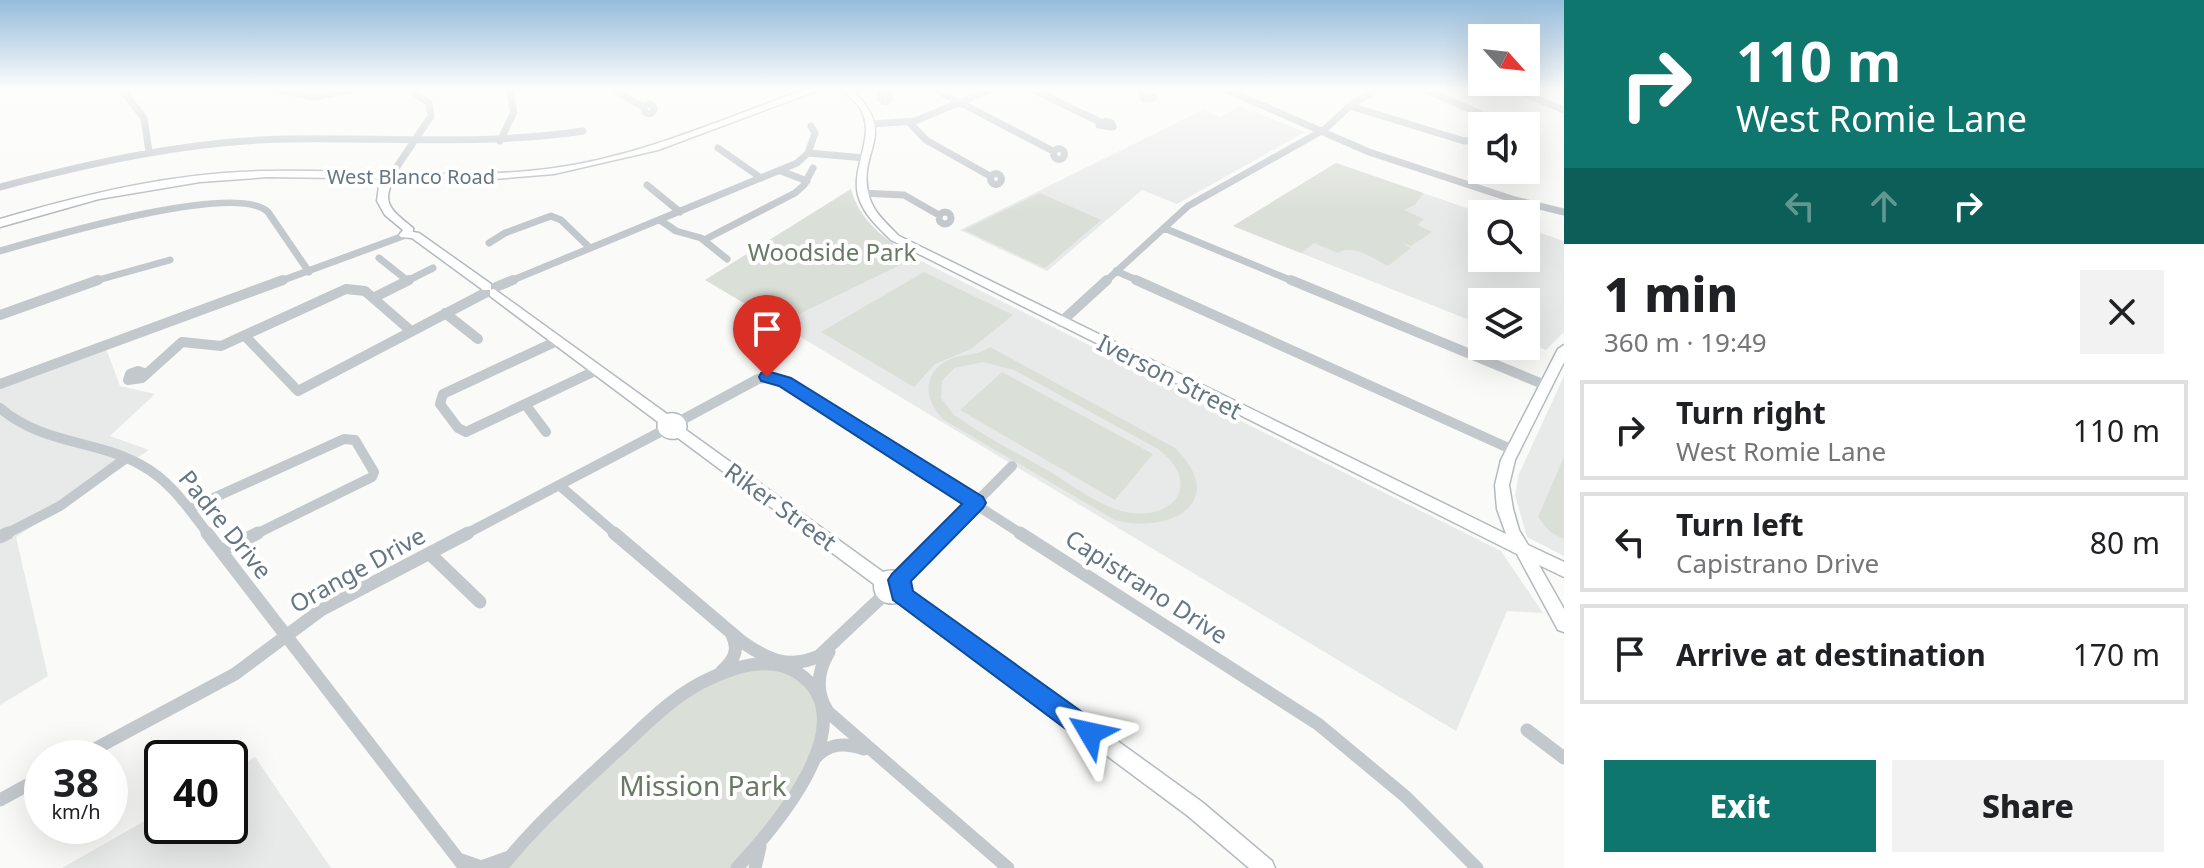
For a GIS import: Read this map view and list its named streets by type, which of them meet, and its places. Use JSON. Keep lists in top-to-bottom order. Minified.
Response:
{"streets":{"main road":["West Blanco Road"],"street":["Iverson Street","Riker Street","Padre Drive","Orange Drive","Capistrano Drive"]},"crossings":[["West Blanco Road","Riker Street"],["Riker Street","Orange Drive"],["Padre Drive","Orange Drive"],["Orange Drive","Capistrano Drive"]],"parks":["Woodside Park","Mission Park"],"north":"bottom right","page":{"turn":["110 m","West Romie Lane"],"heading":["1 min","360 m · 19:49"],"list":[{"name":"Turn right","note":"West Romie Lane","value":"110 m"},{"name":"Turn left","note":"Capistrano Drive","value":"80 m"},{"name":"Arrive at destination","value":"170 m"}],"speed":"38 km/h","limit":"40","buttons":["Exit","Share"]}}
